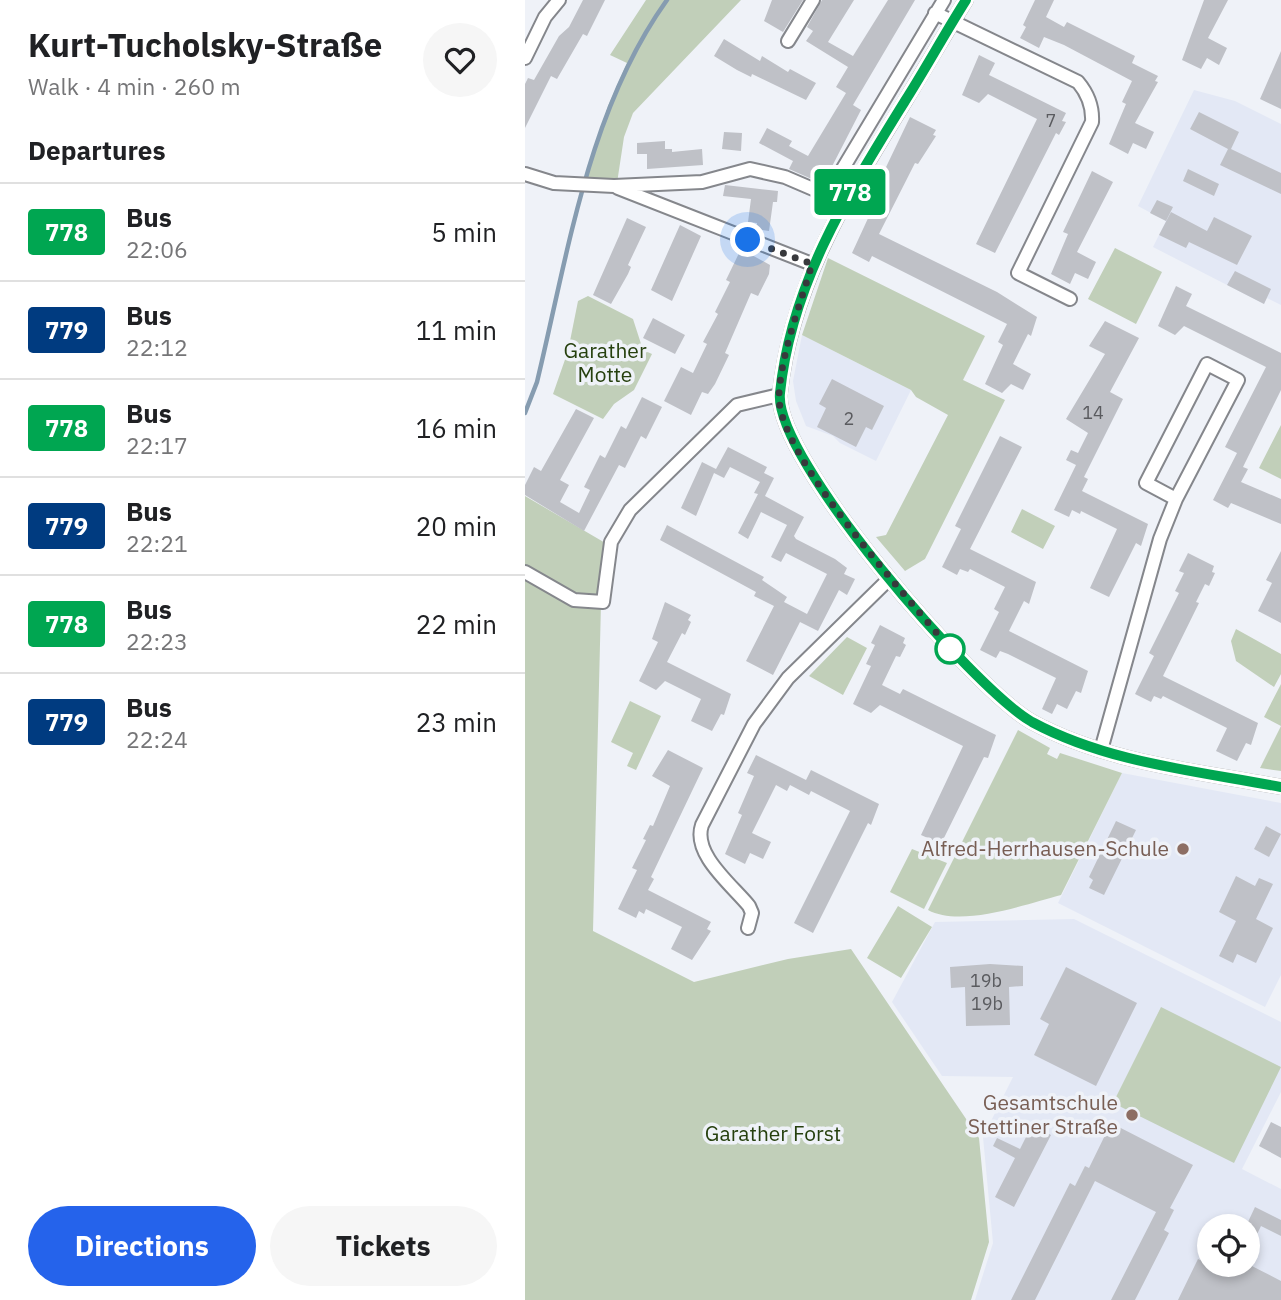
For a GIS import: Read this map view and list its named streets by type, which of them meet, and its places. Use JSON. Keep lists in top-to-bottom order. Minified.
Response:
{"parks":["Garather Motte","Garather Forst"],"places":["Alfred-Herrhausen-Schule","Gesamtschule Stettiner Straße"],"lines":["bus line 778"],"house_numbers":["7","14","2","19b","19b"],"page":{"heading":[["Kurt-Tucholsky-Straße","Walk · 4 min · 260 m"],"Departures"],"on_map":"778","list":[{"mark":"778","name":"Bus","note":"22:06","value":"5 min"},{"mark":"779","name":"Bus","note":"22:12","value":"11 min"},{"mark":"778","name":"Bus","note":"22:17","value":"16 min"},{"mark":"779","name":"Bus","note":"22:21","value":"20 min"},{"mark":"778","name":"Bus","note":"22:23","value":"22 min"},{"mark":"779","name":"Bus","note":"22:24","value":"23 min"}],"buttons":["Directions","Tickets"]}}
